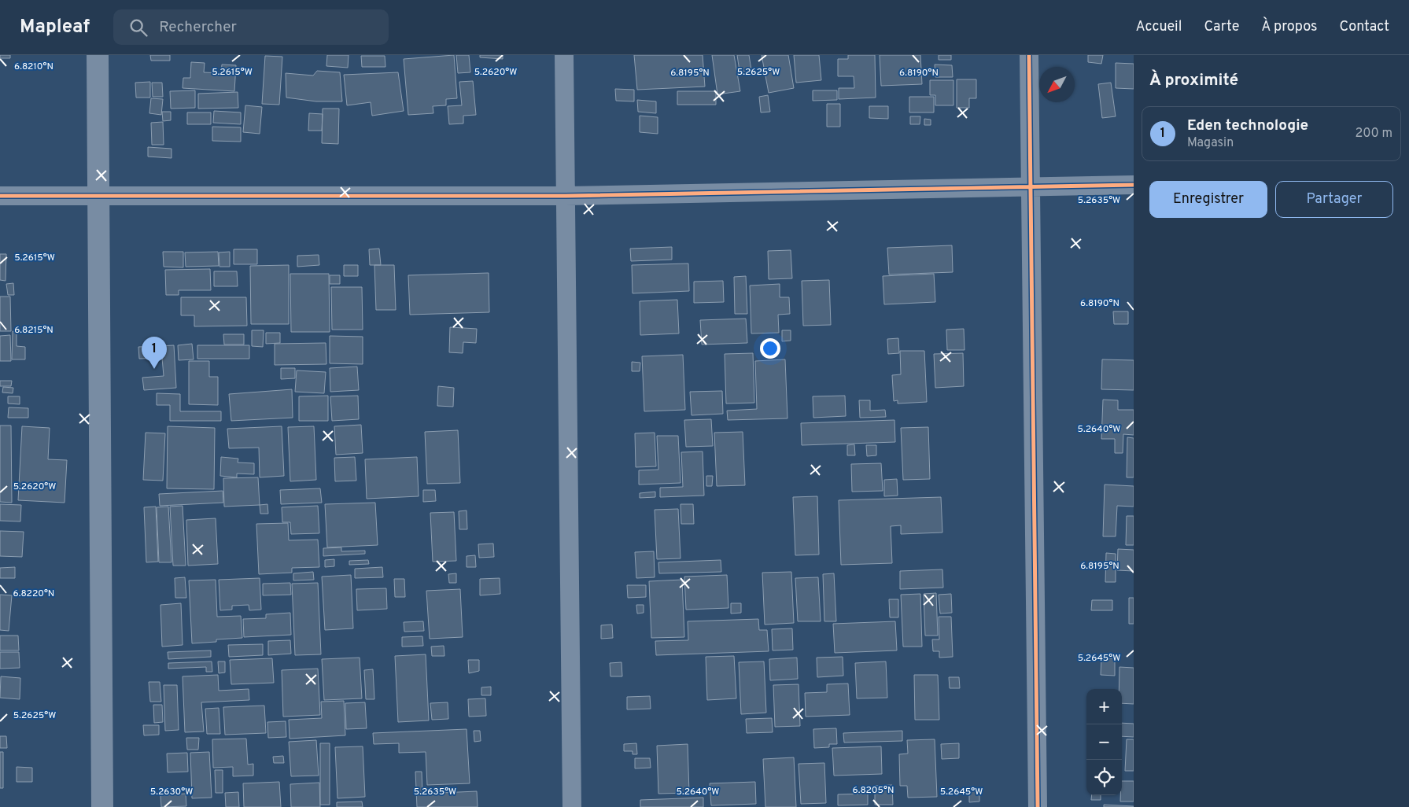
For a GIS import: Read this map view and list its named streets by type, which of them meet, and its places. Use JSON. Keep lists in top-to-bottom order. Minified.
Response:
{"north":"bottom left","page":{"header":"Mapleaf","search":"Rechercher","nav":["Accueil","Carte","À propos","Contact"],"heading":"À proximité","list":[{"mark":"1","name":"Eden technologie","note":"Magasin","value":"200 m"}],"buttons":["Enregistrer","Partager"],"pins":"1","map_buttons":["+","−"]},"coordinates":["6.8210°N","5.2615°W","5.2620°W","5.2625°W","6.8190°N","6.8195°N","5.2635°W","6.8215°N","5.2640°W","6.8220°N","5.2645°W","6.8205°N","5.2630°W"]}
